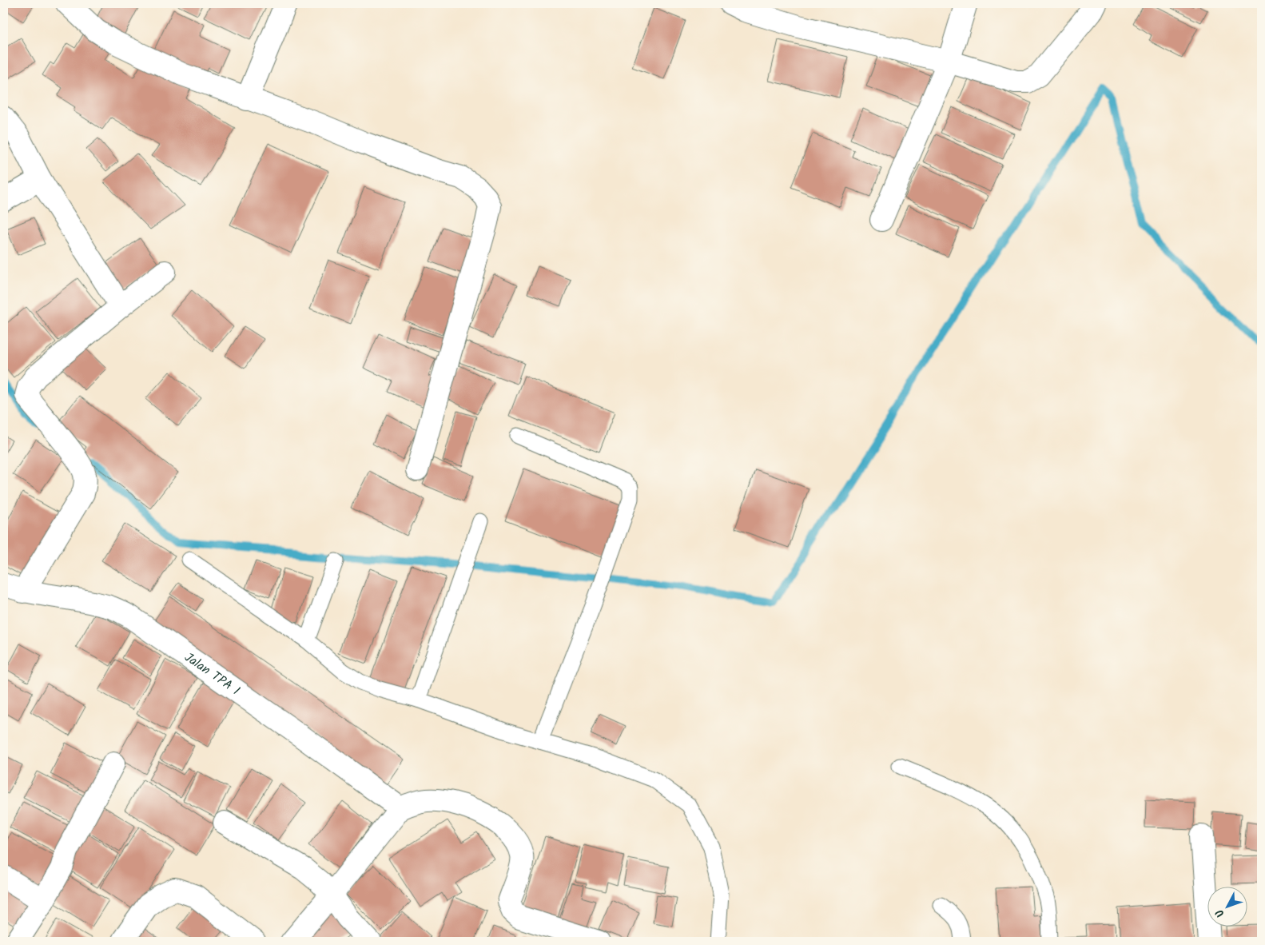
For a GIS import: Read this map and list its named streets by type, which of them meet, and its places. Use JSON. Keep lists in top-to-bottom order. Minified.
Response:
{"streets":{"street":["Jalan TPA 1"]},"north":"bottom left"}
